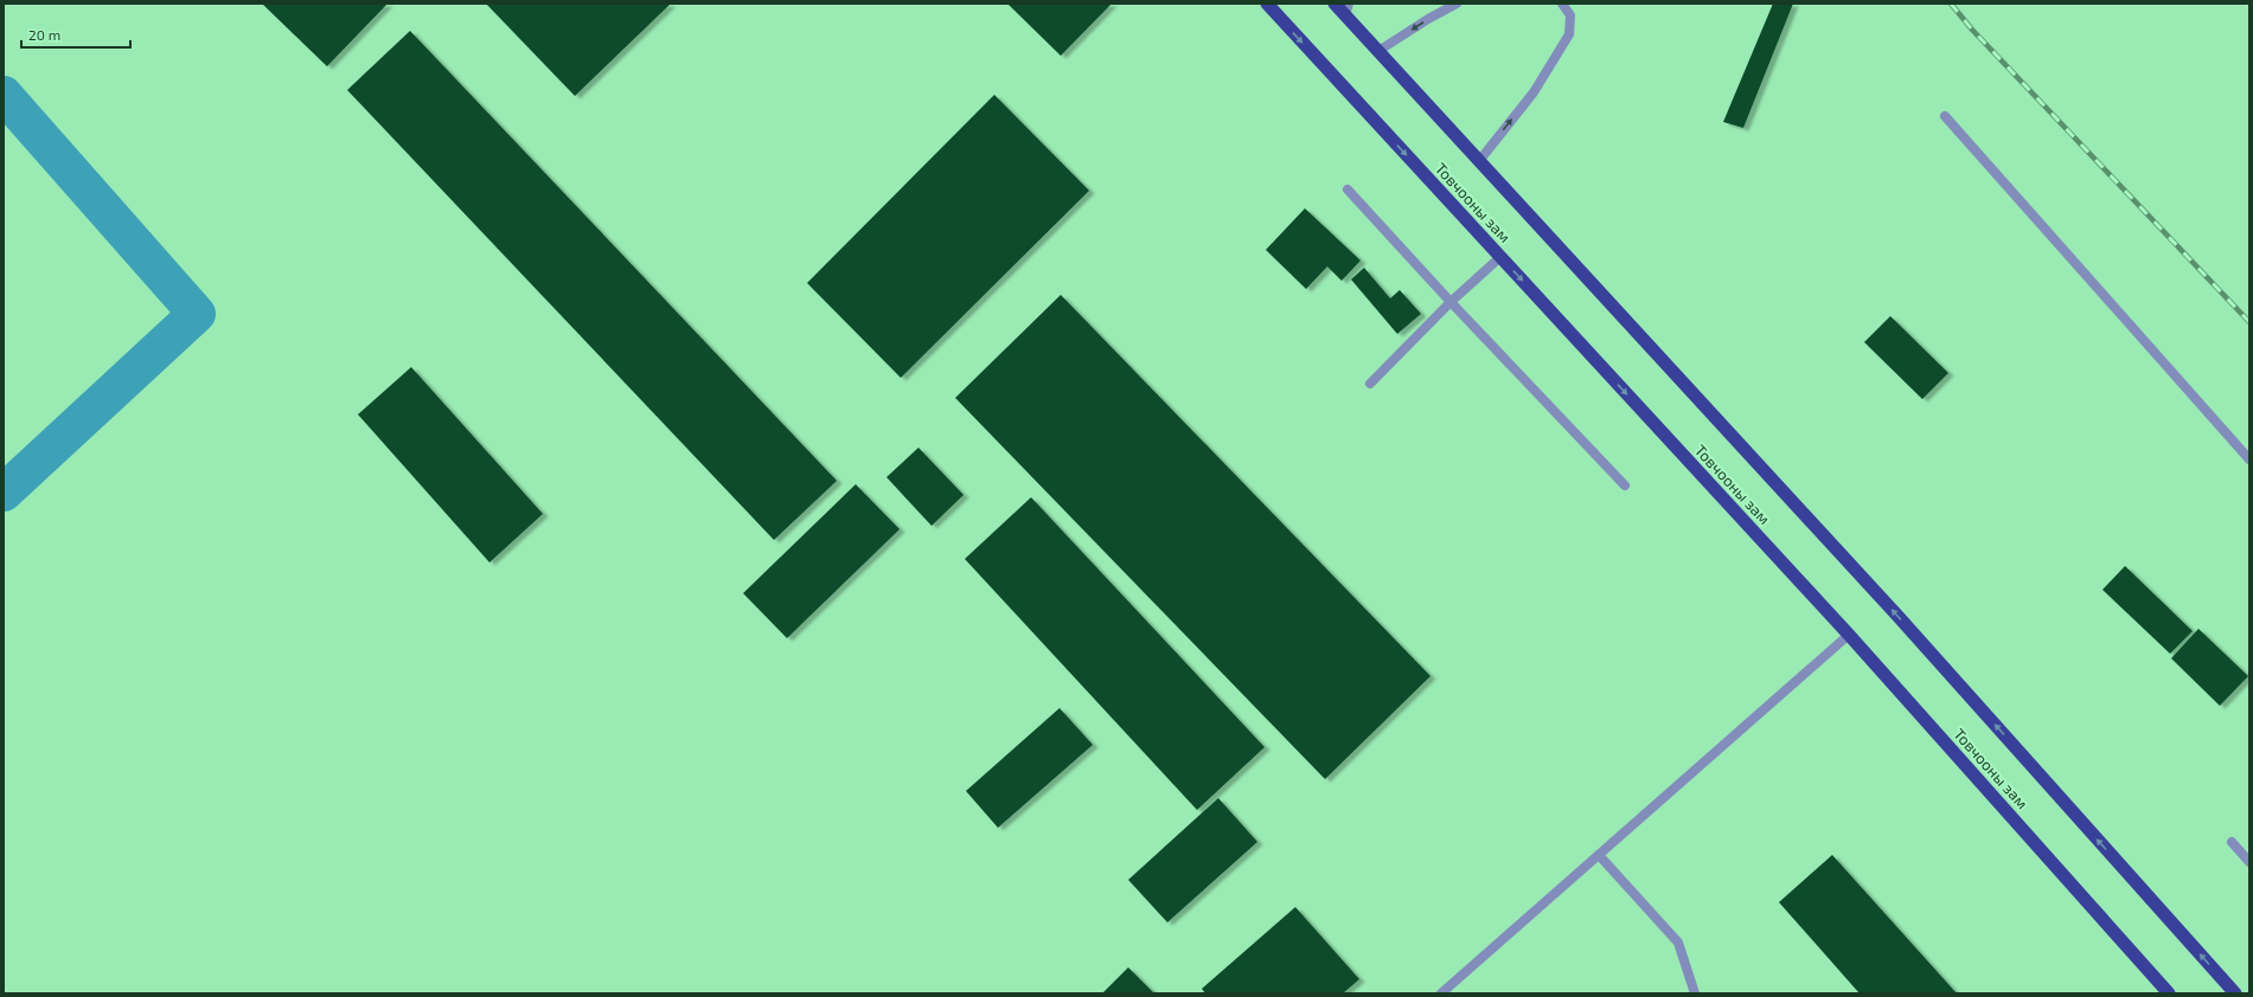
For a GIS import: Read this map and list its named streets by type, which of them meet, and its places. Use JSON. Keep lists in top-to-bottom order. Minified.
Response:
{"streets":{"highway":["Товчооны зам"]},"scale_bar":"20 m"}
